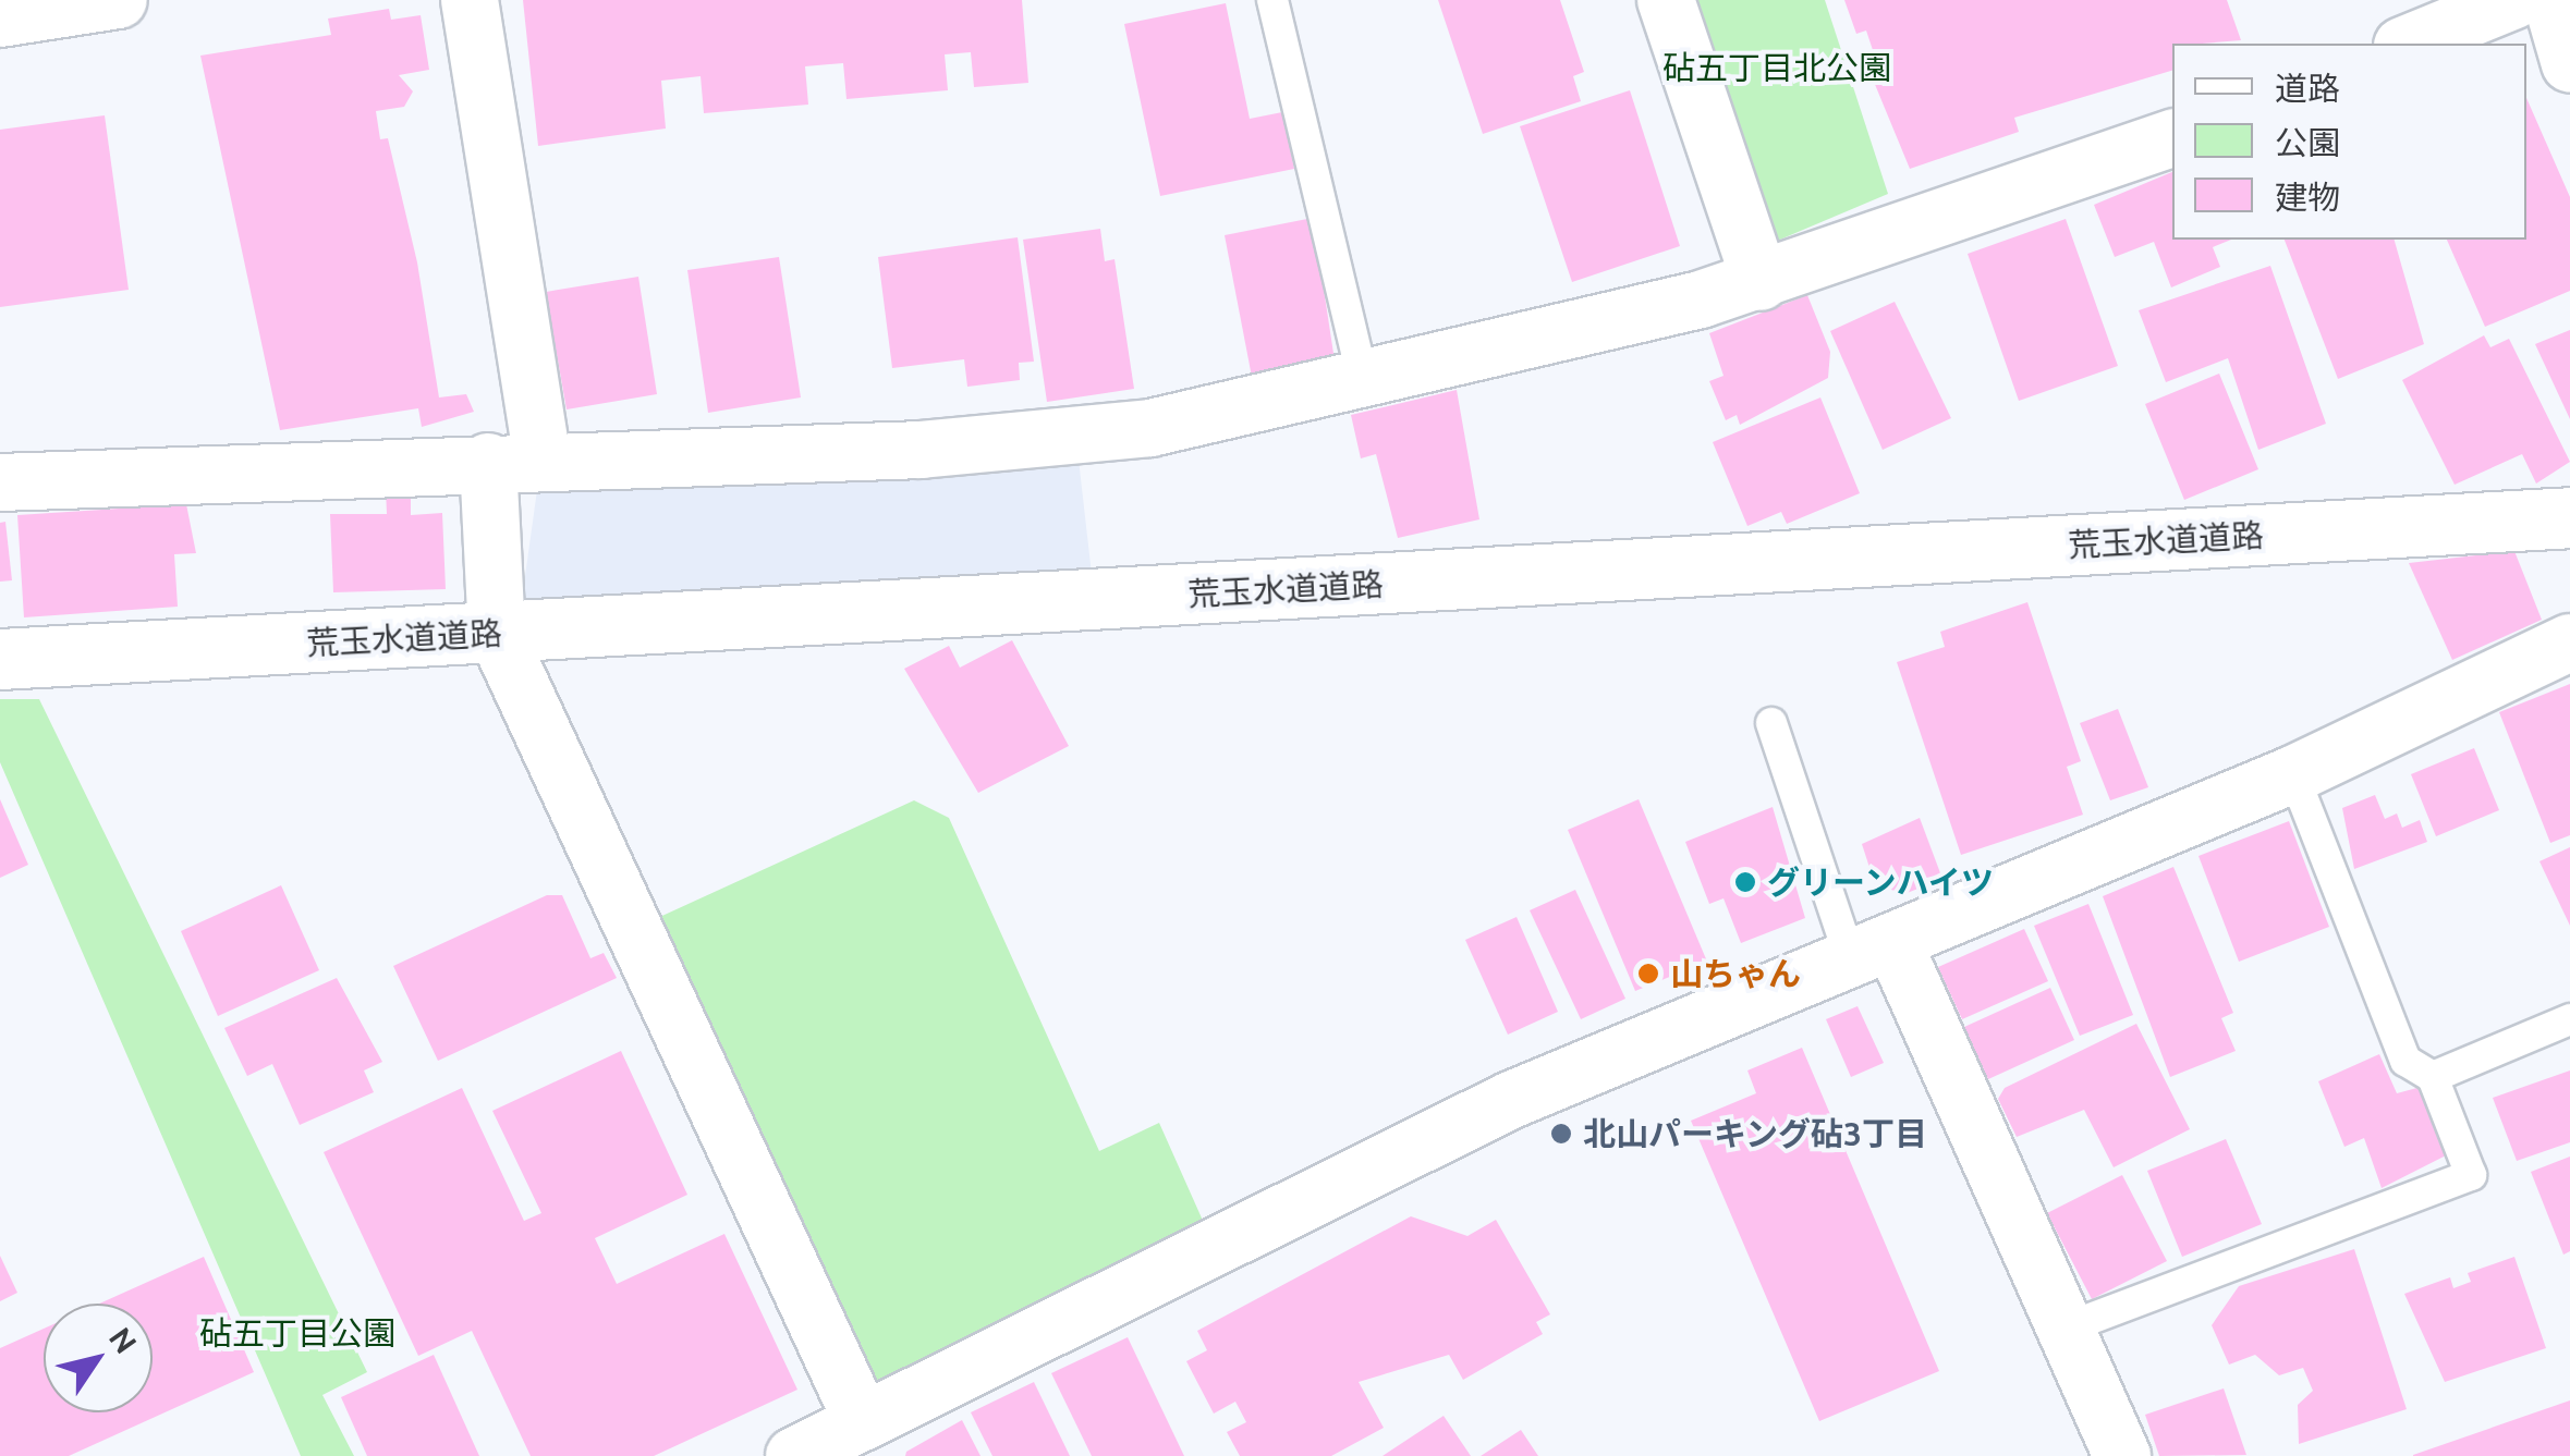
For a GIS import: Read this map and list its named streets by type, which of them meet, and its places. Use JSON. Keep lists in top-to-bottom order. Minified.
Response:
{"streets":{"main road":["荒玉水道道路"]},"parks":["砧五丁目北公園","砧五丁目公園"],"places":["グリーンハイツ","山ちゃん","北山パーキング砧3丁目"],"legend":["道路","公園","建物"],"north":"top right"}
